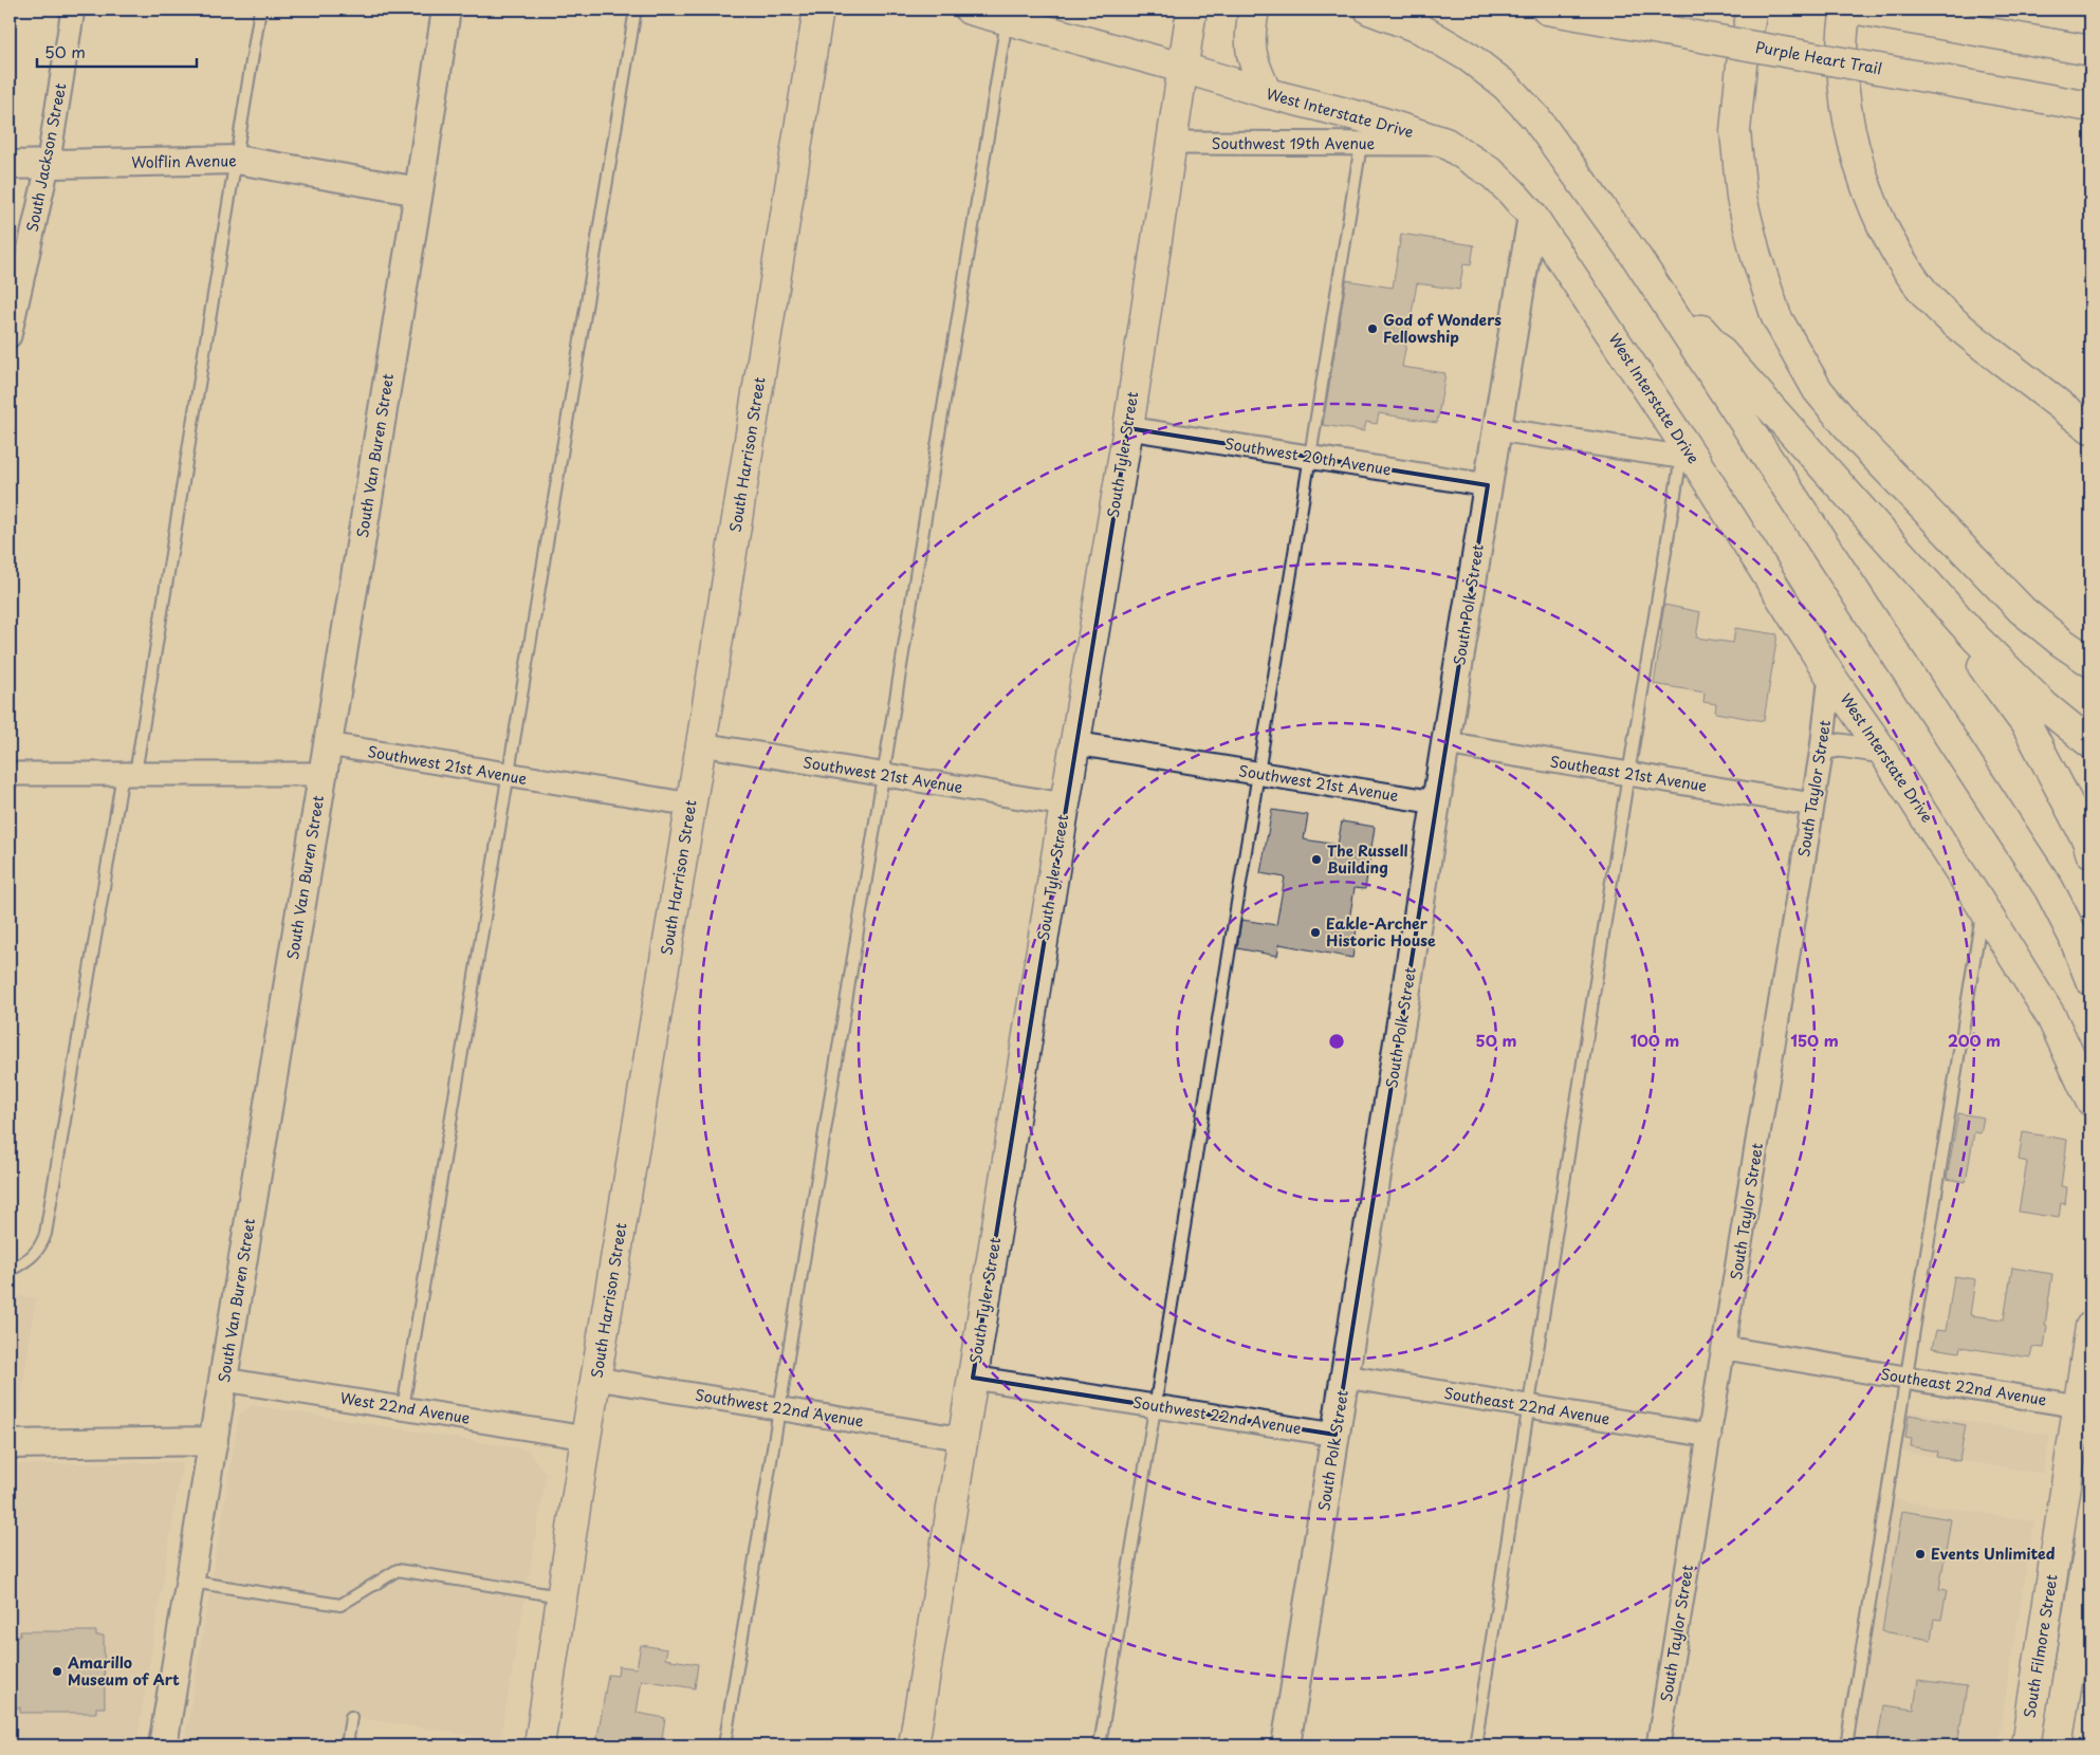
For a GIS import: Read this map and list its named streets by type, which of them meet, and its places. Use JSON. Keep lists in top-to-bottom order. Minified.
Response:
{"streets":{"main road":["Purple Heart Trail","West Interstate Drive","South Harrison Street","South Tyler Street","South Filmore Street"],"street":["Southwest 19th Avenue","South Jackson Street","Wolflin Avenue","South Van Buren Street","Southwest 20th Avenue","South Polk Street","Southwest 21st Avenue","Southeast 21st Avenue","South Taylor Street","Southeast 22nd Avenue","West 22nd Avenue","Southwest 22nd Avenue"]},"crossings":[["West Interstate Drive","Southwest 19th Avenue"],["West Interstate Drive","South Tyler Street"],["West Interstate Drive","South Polk Street"],["West Interstate Drive","South Taylor Street"],["Southwest 19th Avenue","South Tyler Street"],["South Jackson Street","Wolflin Avenue"],["Wolflin Avenue","South Van Buren Street"],["South Harrison Street","Southwest 21st Avenue"],["South Harrison Street","West 22nd Avenue"],["South Harrison Street","Southwest 22nd Avenue"],["South Tyler Street","Southwest 20th Avenue"],["South Tyler Street","Southwest 21st Avenue"],["South Tyler Street","Southwest 22nd Avenue"],["South Van Buren Street","Southwest 21st Avenue"],["South Van Buren Street","West 22nd Avenue"],["Southwest 20th Avenue","South Polk Street"],["South Polk Street","Southwest 21st Avenue"],["South Polk Street","Southeast 21st Avenue"],["South Polk Street","Southeast 22nd Avenue"],["South Polk Street","Southwest 22nd Avenue"],["Southeast 21st Avenue","South Taylor Street"],["South Taylor Street","Southeast 22nd Avenue"],["Southeast 22nd Avenue","South Filmore Street"]],"places":["God of Wonders Fellowship","The Russell Building","Eakle-Archer Historic House","Events Unlimited","Amarillo Museum of Art"],"scale_bar":"50 m","rings":["50 m","100 m","150 m","200 m"]}
